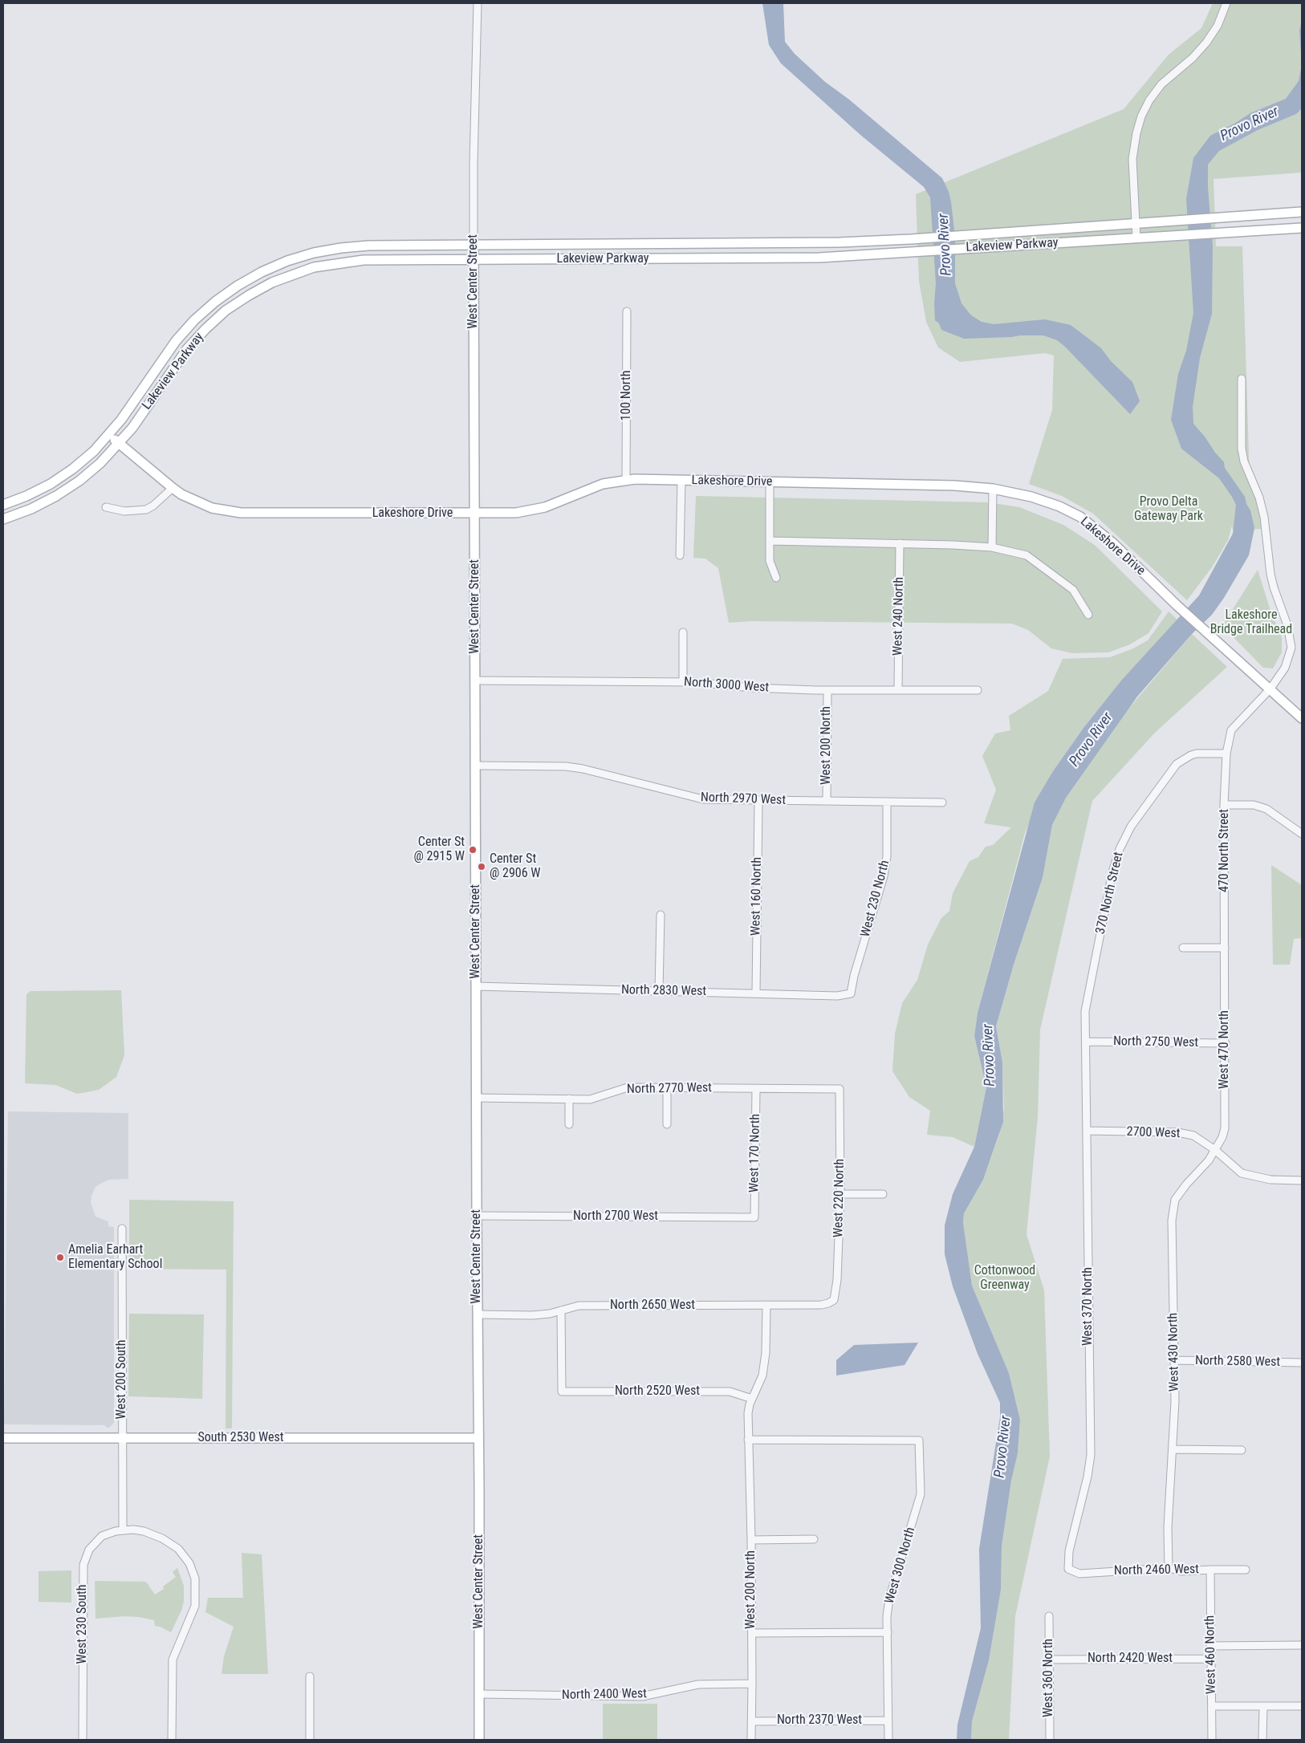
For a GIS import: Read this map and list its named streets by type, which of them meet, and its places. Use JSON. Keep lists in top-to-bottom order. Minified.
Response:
{"streets":{"street":["Lakeview Parkway","West Center Street","100 North","Lakeshore Drive","West 240 North","North 3000 West","West 200 North","North 2970 West","470 North Street","370 North Street","West 160 North","West 230 North","North 2830 West","North 2750 West","West 470 North","North 2770 West","2700 West","West 170 North","West 220 North","North 2700 West","North 2650 West","West 370 North","West 430 North","North 2580 West","West 200 South","North 2520 West","South 2530 West","West 300 North","North 2460 West","West 230 South","West 460 North","North 2420 West","West 360 North","North 2400 West","North 2370 West"]},"crossings":[["Lakeview Parkway","West Center Street"],["Lakeview Parkway","Lakeshore Drive"],["West Center Street","Lakeshore Drive"],["West Center Street","North 3000 West"],["West Center Street","North 2970 West"],["West Center Street","North 2830 West"],["West Center Street","North 2770 West"],["West Center Street","North 2700 West"],["West Center Street","North 2650 West"],["West Center Street","South 2530 West"],["West Center Street","North 2400 West"],["100 North","Lakeshore Drive"],["West 240 North","North 3000 West"],["North 3000 West","West 200 North"],["West 200 North","North 2970 West"],["West 200 North","North 2650 West"],["West 200 North","North 2520 West"],["West 200 North","West 300 North"],["West 200 North","North 2400 West"],["West 200 North","North 2370 West"],["North 2970 West","West 160 North"],["North 2970 West","West 230 North"],["470 North Street","370 North Street"],["470 North Street","West 470 North"],["370 North Street","North 2750 West"],["370 North Street","West 370 North"],["West 160 North","North 2830 West"],["West 230 North","North 2830 West"],["North 2750 West","West 470 North"],["North 2750 West","West 370 North"],["West 470 North","2700 West"],["West 470 North","West 430 North"],["North 2770 West","West 170 North"],["North 2770 West","West 220 North"],["2700 West","West 370 North"],["2700 West","West 430 North"],["West 170 North","North 2700 West"],["West 220 North","North 2650 West"],["North 2650 West","North 2520 West"],["West 370 North","North 2460 West"],["West 430 North","North 2580 West"],["West 430 North","North 2460 West"],["West 200 South","South 2530 West"],["West 200 South","West 230 South"],["West 300 North","North 2370 West"],["North 2460 West","West 460 North"],["West 460 North","North 2420 West"],["North 2420 West","West 360 North"]],"water":["Provo River"],"parks":["Provo Delta Gateway Park","Lakeshore Bridge Trailhead","Cottonwood Greenway"],"places":["Center St @ 2915 W","Center St @ 2906 W","Amelia Earhart Elementary School"]}
